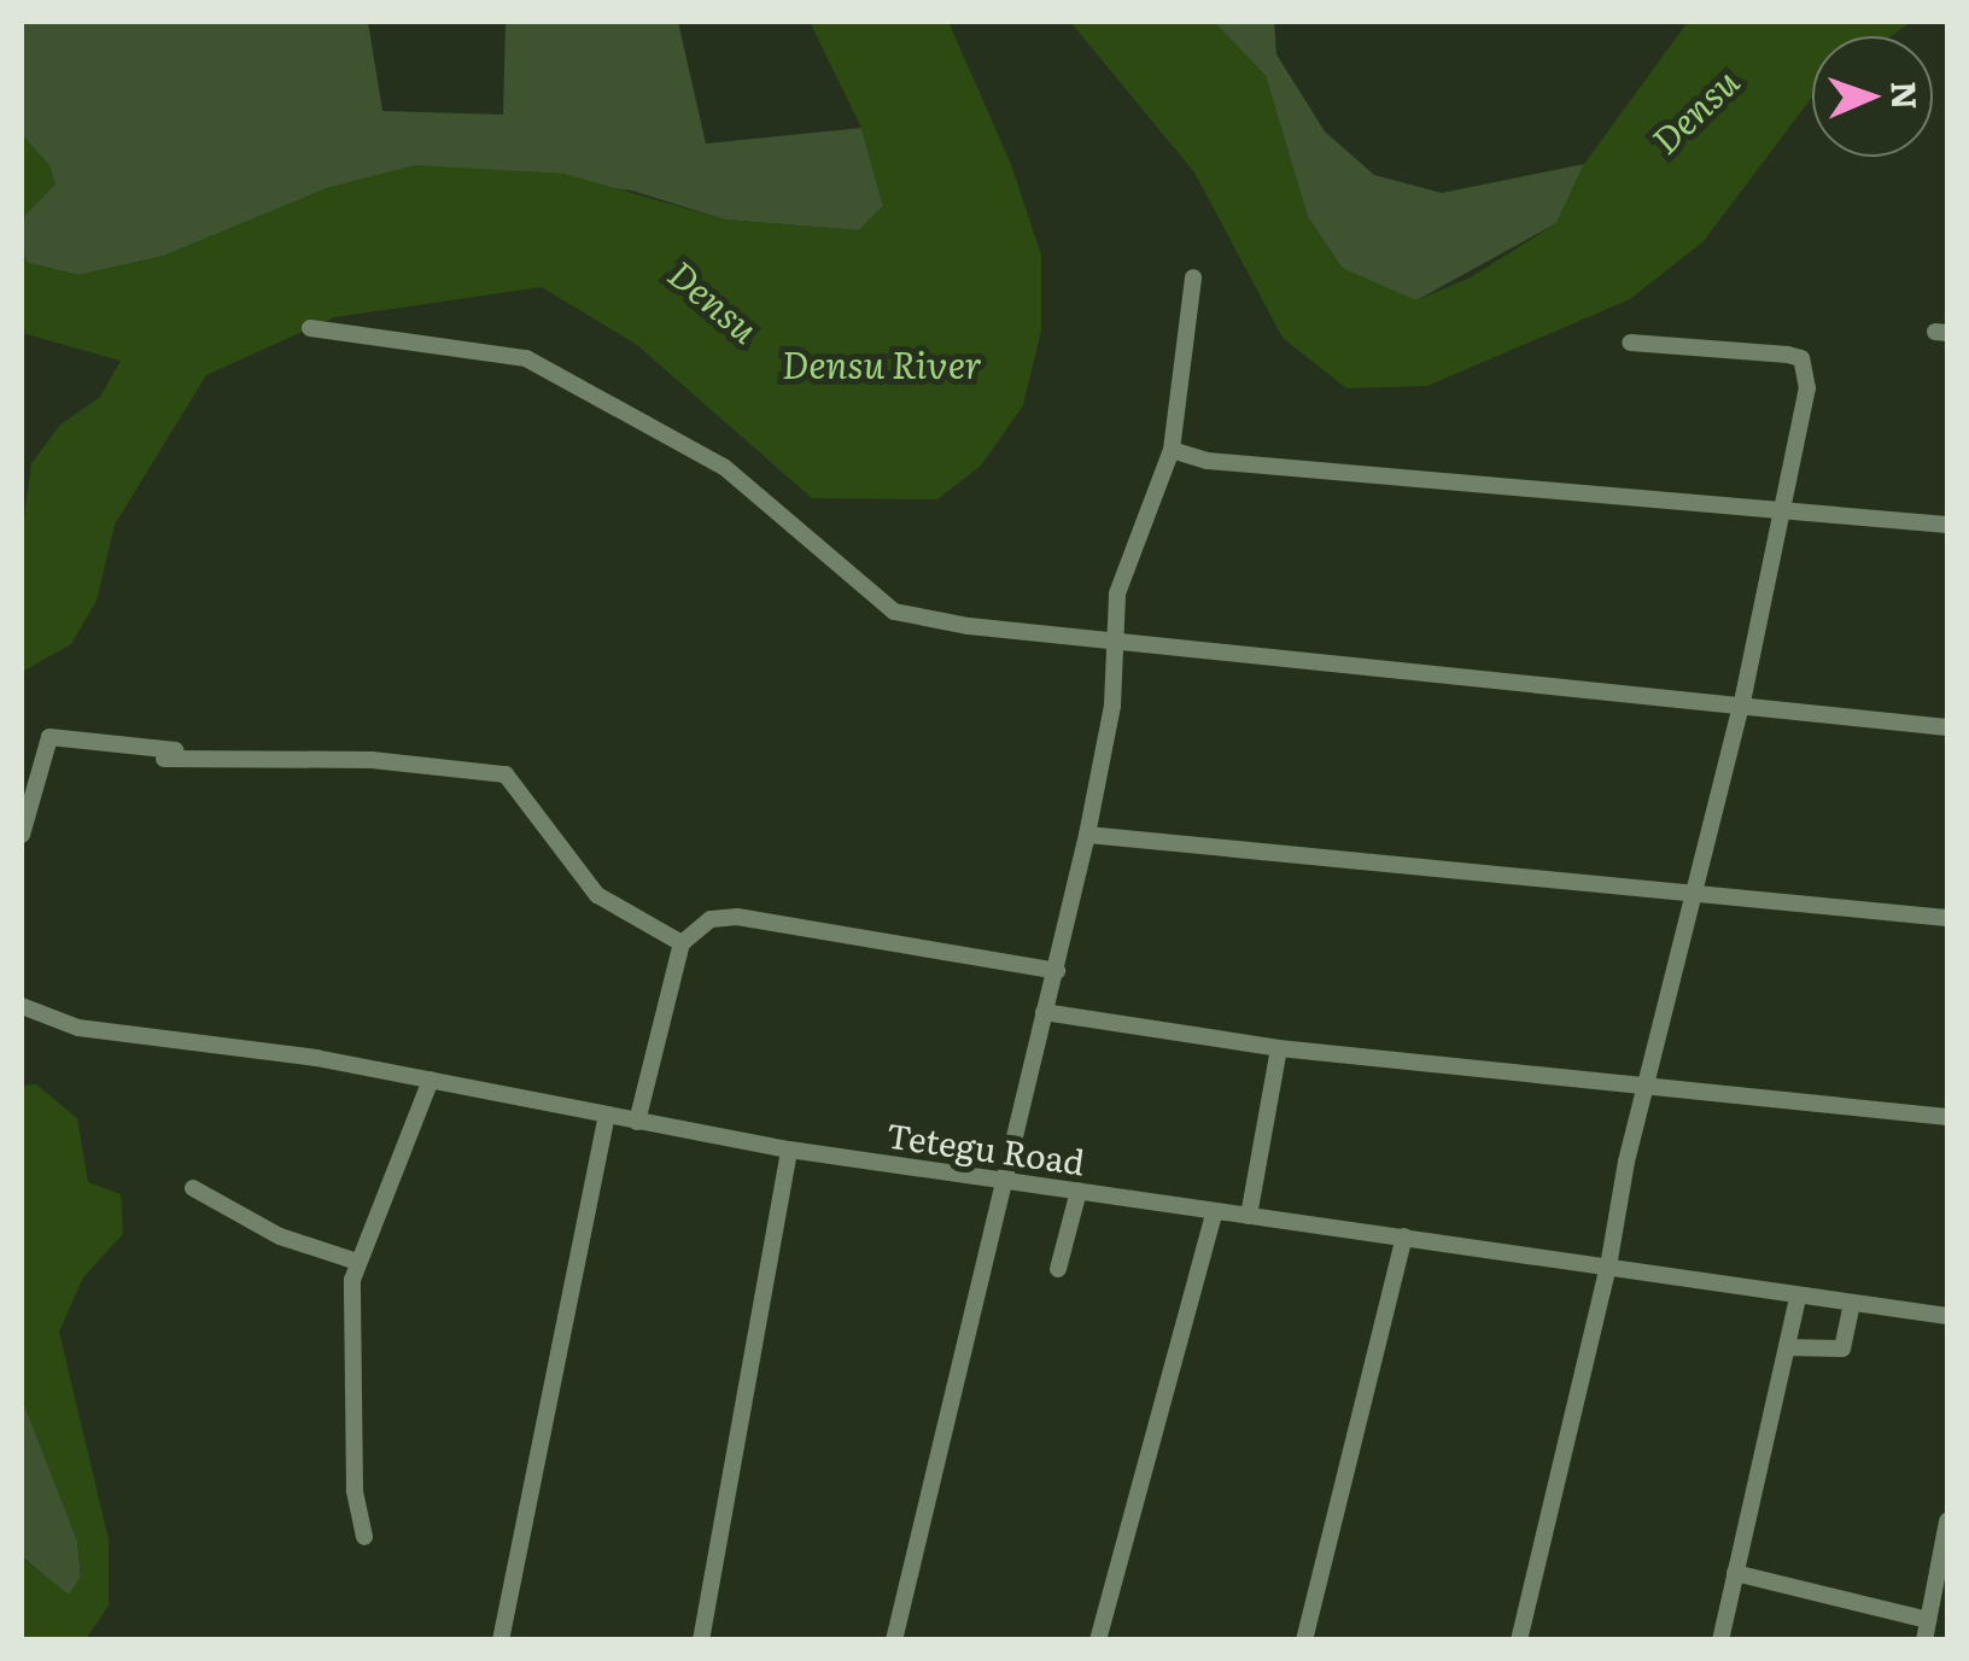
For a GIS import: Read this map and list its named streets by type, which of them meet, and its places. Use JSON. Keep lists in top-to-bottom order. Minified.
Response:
{"streets":{"street":["Tetegu Road"]},"water":["Densu","Densu River"],"north":"right"}
